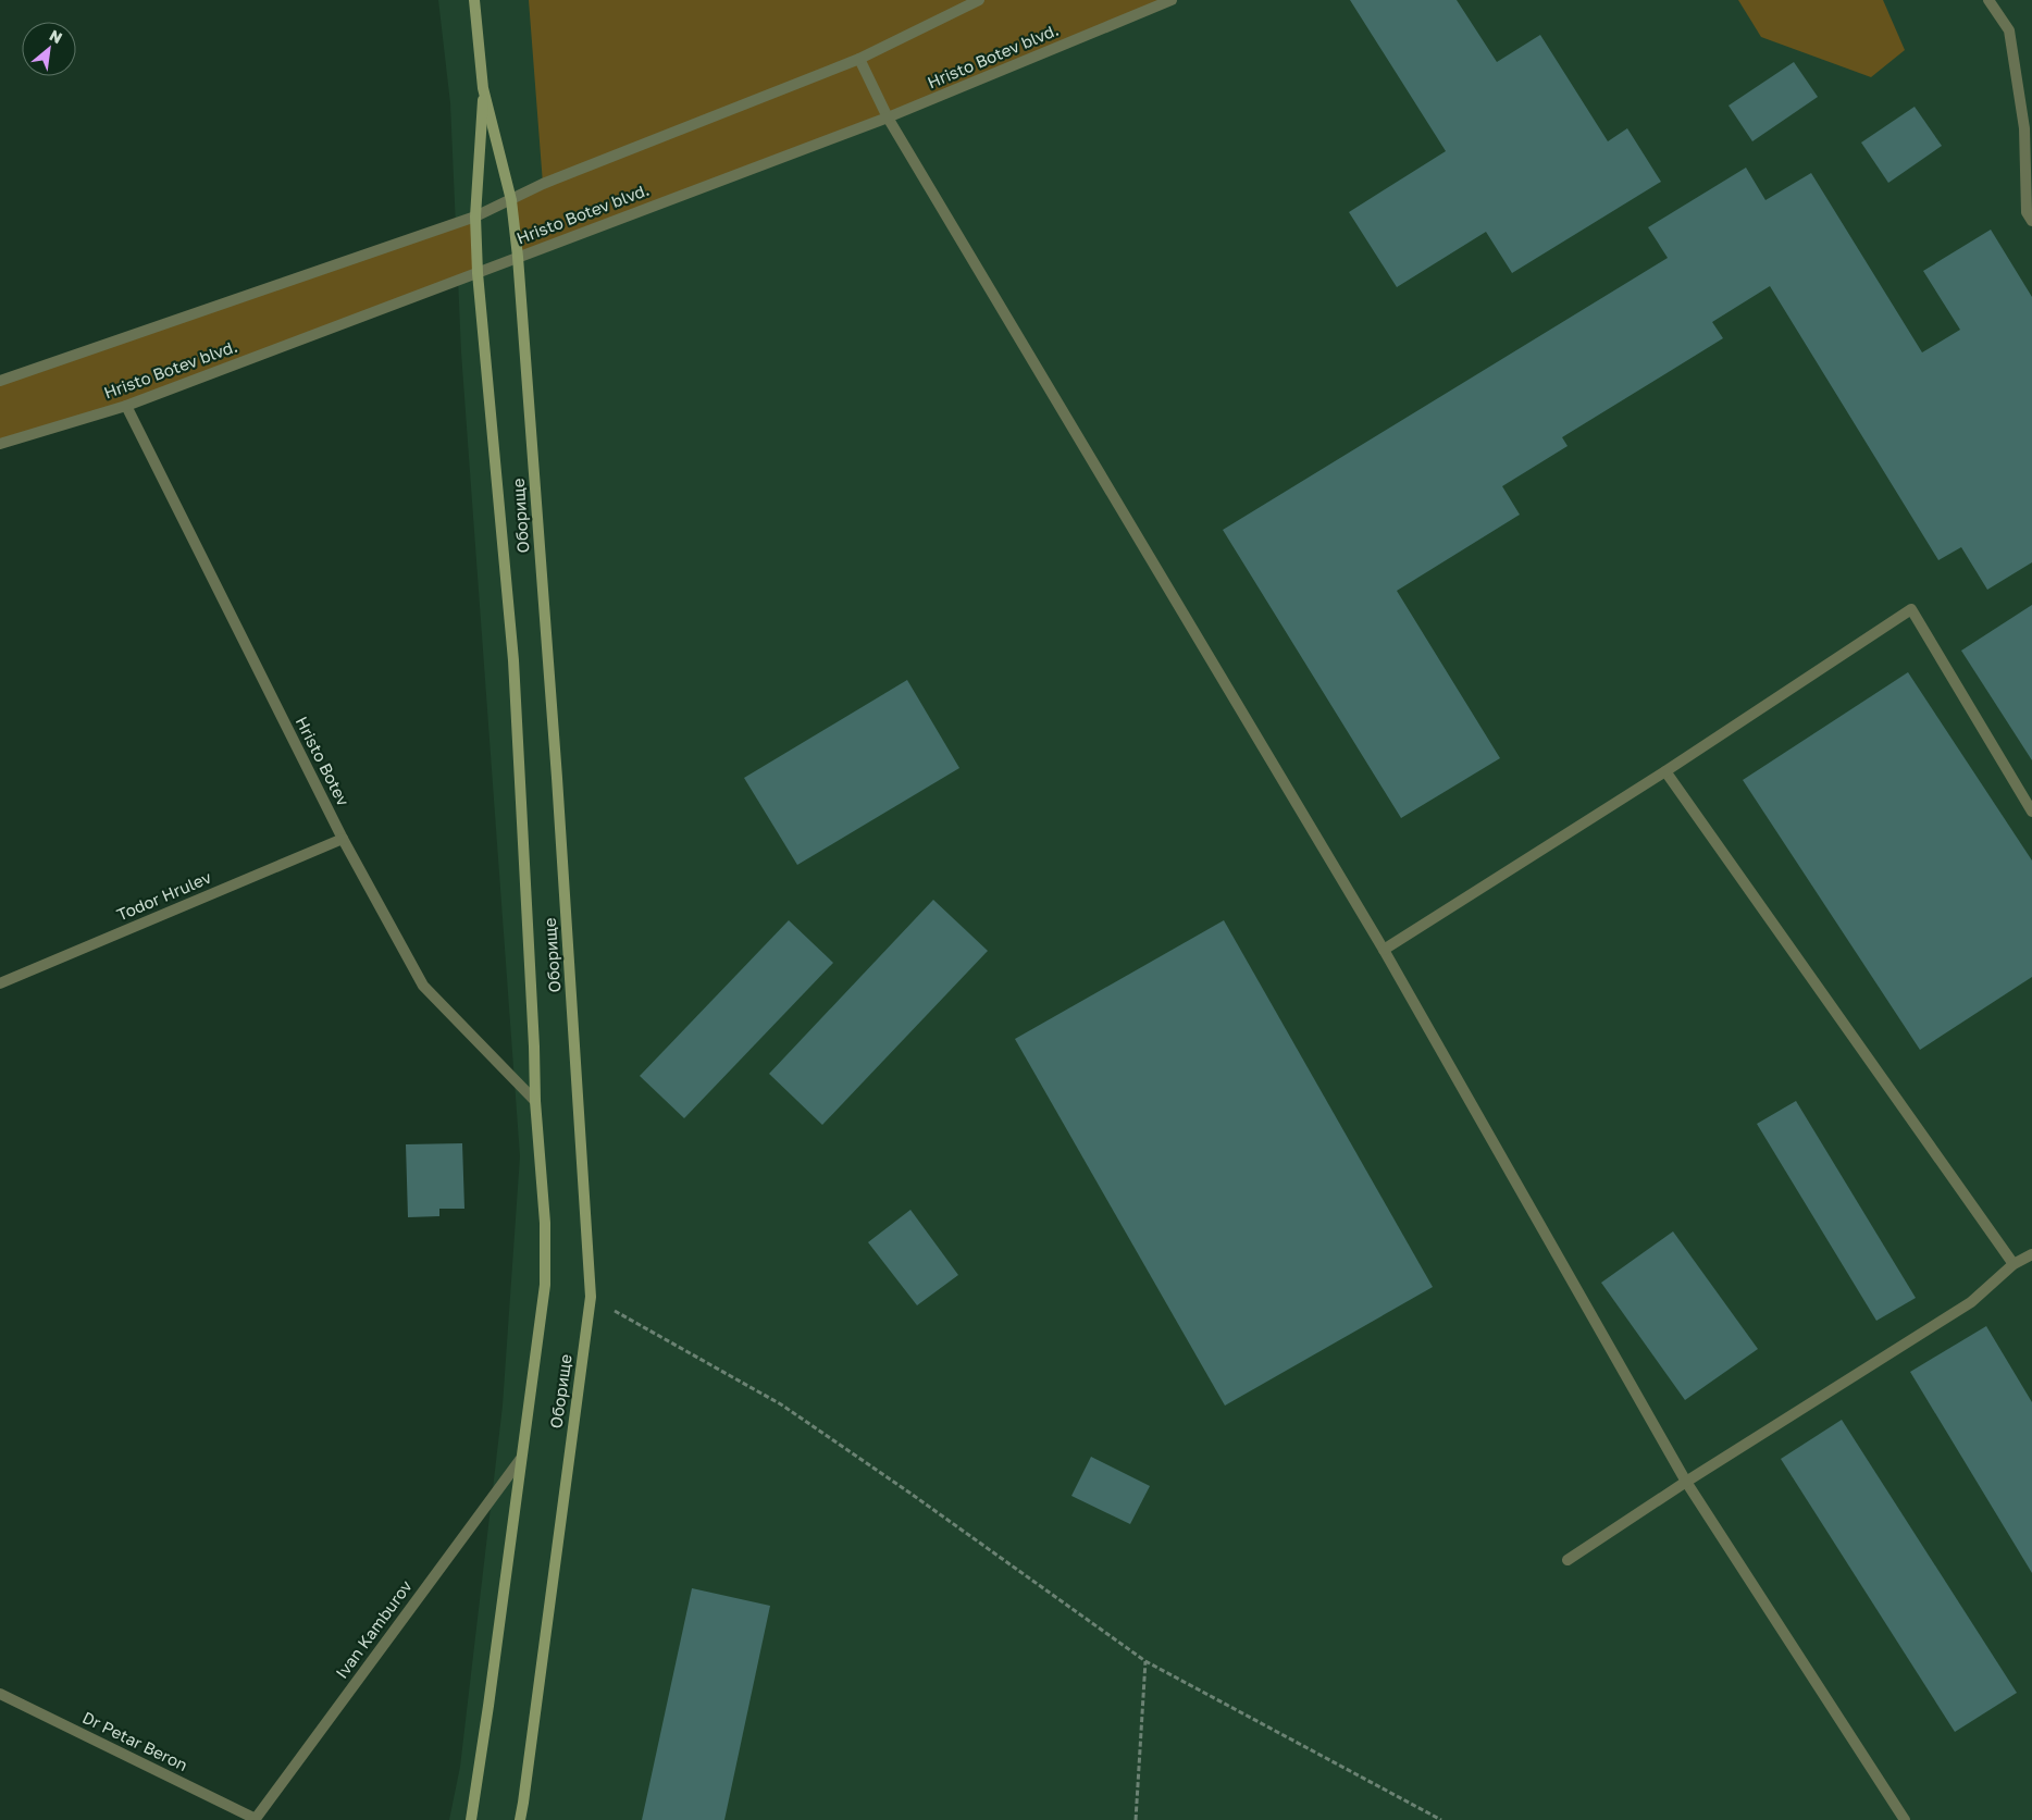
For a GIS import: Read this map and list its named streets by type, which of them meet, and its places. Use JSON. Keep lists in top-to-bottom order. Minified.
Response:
{"streets":{"main road":["Оборище"],"street":["Hristo Botev blvd.","Hristo Botev","Todor Hrulev","Ivan Kamburov","Dr Petar Beron"]},"crossings":[["Hristo Botev blvd.","Оборище"],["Hristo Botev blvd.","Hristo Botev"],["Оборище","Hristo Botev"],["Оборище","Ivan Kamburov"],["Hristo Botev","Todor Hrulev"],["Ivan Kamburov","Dr Petar Beron"]],"north":"top right"}
